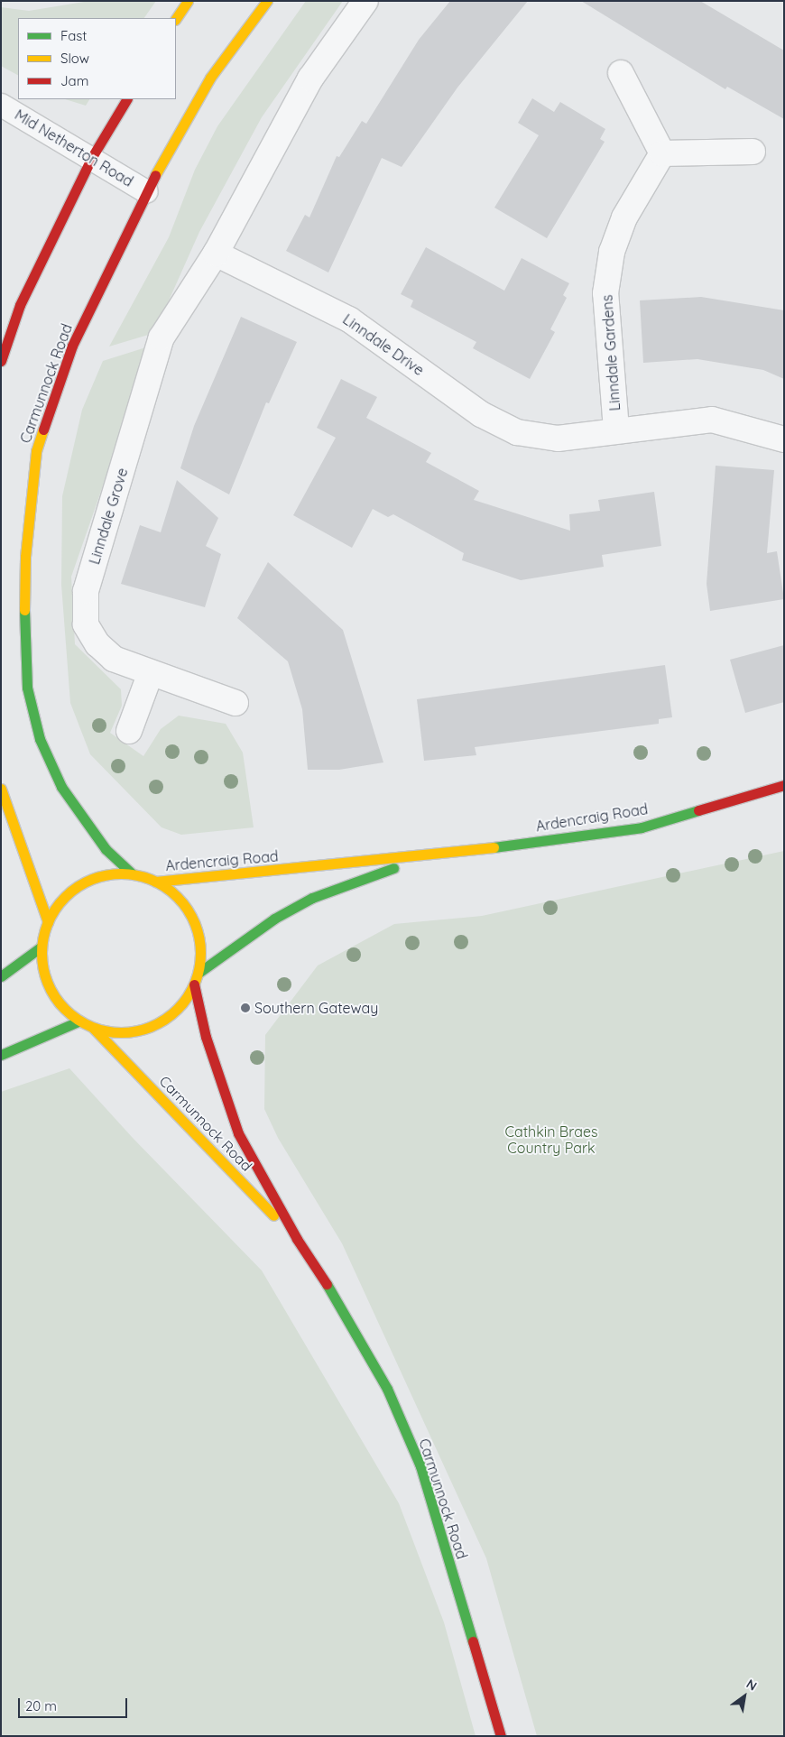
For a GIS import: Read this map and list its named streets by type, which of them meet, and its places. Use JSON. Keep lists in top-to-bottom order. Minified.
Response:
{"streets":{"main road":["Carmunnock Road","Ardencraig Road"],"street":["Linndale Drive","Linndale Gardens","Linndale Grove"],"lane":["Mid Netherton Road"]},"crossings":[["Mid Netherton Road","Carmunnock Road"],["Linndale Drive","Linndale Gardens"],["Linndale Drive","Linndale Grove"],["Carmunnock Road","Ardencraig Road"]],"parks":["Cathkin Braes Country Park"],"places":["Southern Gateway"],"legend":["Fast","Slow","Jam"],"scale_bar":"20 m","north":"top right"}
